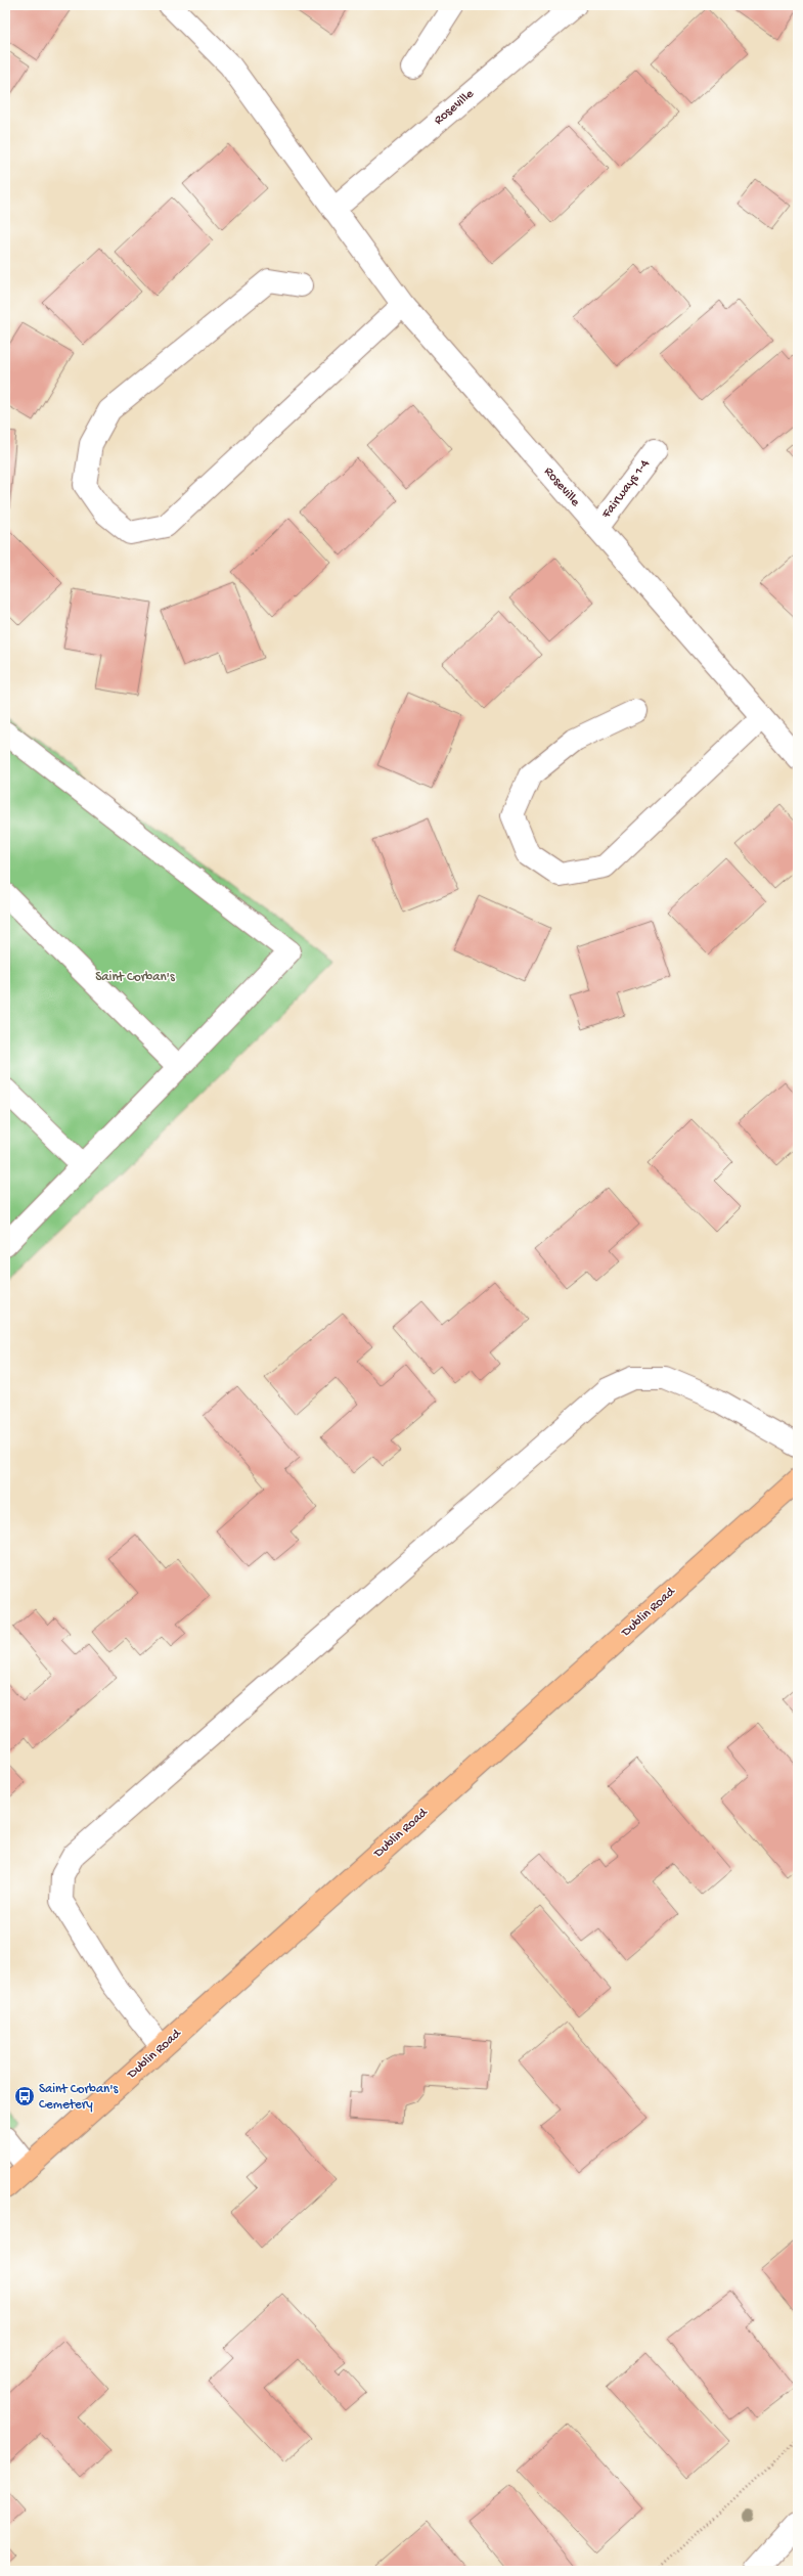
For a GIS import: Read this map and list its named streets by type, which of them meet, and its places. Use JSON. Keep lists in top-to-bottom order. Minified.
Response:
{"streets":{"main road":["Dublin Road"],"street":["Roseville","Fairways 1-4"]},"crossings":[["Roseville","Fairways 1-4"]],"parks":["Saint Corban's"],"places":{"bus stop":["Saint Corban's Cemetery"]}}
